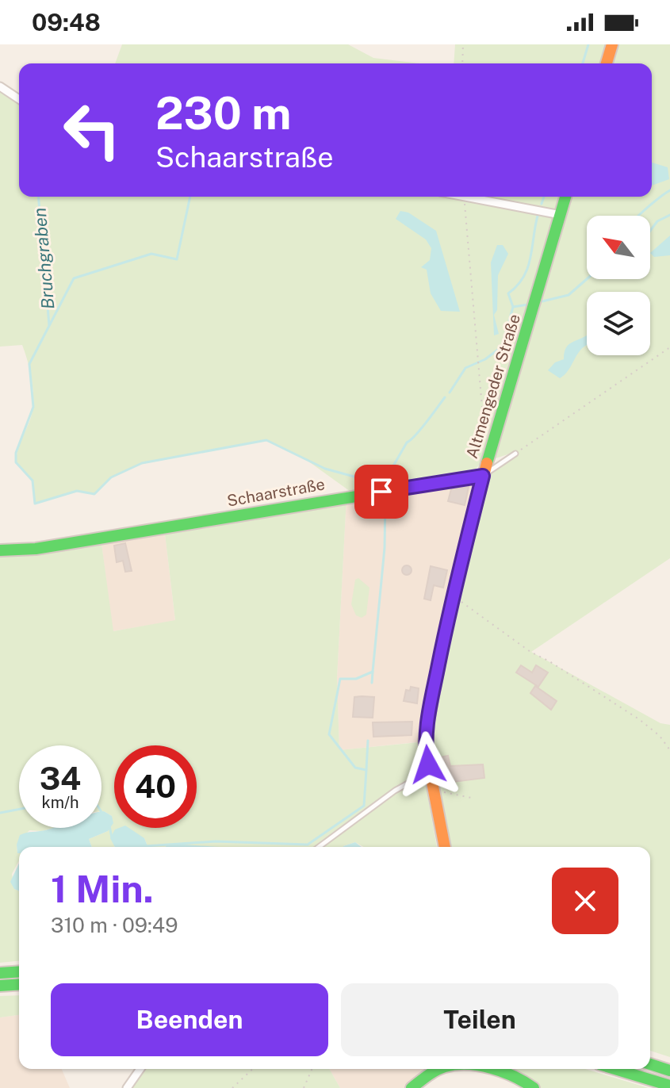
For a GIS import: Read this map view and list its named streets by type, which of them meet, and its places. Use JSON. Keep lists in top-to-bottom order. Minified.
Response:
{"streets":{"street":["Altmengeder Straße","Schaarstraße"]},"crossings":[["Altmengeder Straße","Schaarstraße"]],"water":["Bruchgraben"],"north":"top left","page":{"status":"09:48","turn":["230 m","Schaarstraße"],"speed":"34 km/h","limit":"40","heading":["1 Min.","310 m · 09:49"],"buttons":["Beenden","Teilen"]}}
